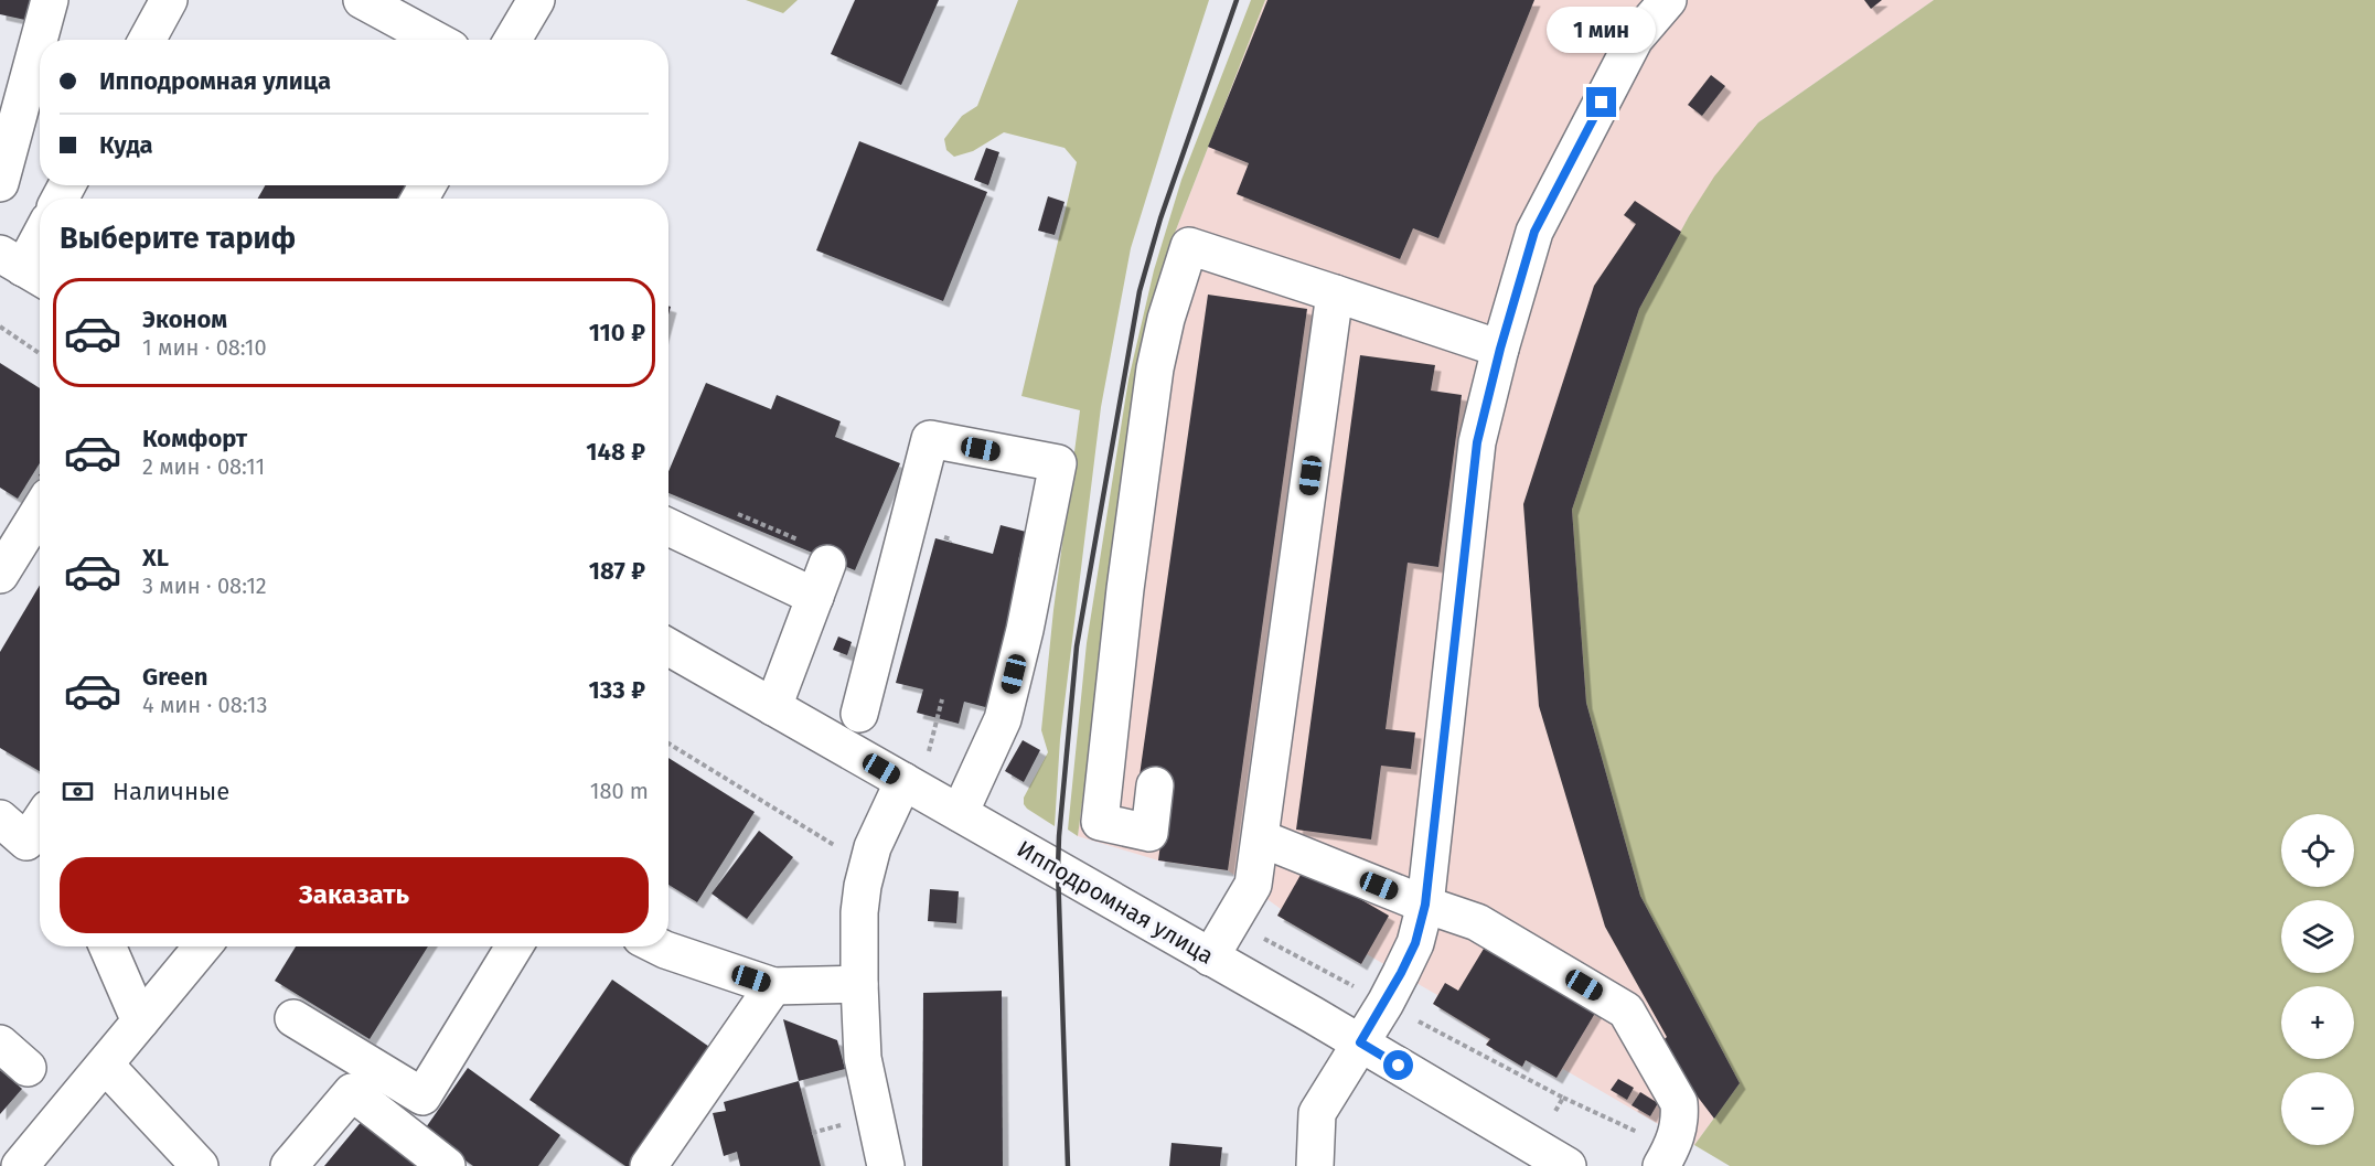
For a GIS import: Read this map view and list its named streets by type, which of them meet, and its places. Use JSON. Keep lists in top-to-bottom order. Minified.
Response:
{"streets":{"street":["Ипподромная улица"]},"page":{"bubble":"1 мин","banner":["Ипподромная улица","Куда"],"heading":"Выберите тариф","list":[{"name":"Эконом","note":"1 мин · 08:10","value":"110 ₽"},{"name":"Комфорт","note":"2 мин · 08:11","value":"148 ₽"},{"name":"XL","note":"3 мин · 08:12","value":"187 ₽"},{"name":"Green","note":"4 мин · 08:13","value":"133 ₽"}],"pay":["Наличные","180 m"],"map_buttons":["+","−"],"buttons":"Заказать"}}
